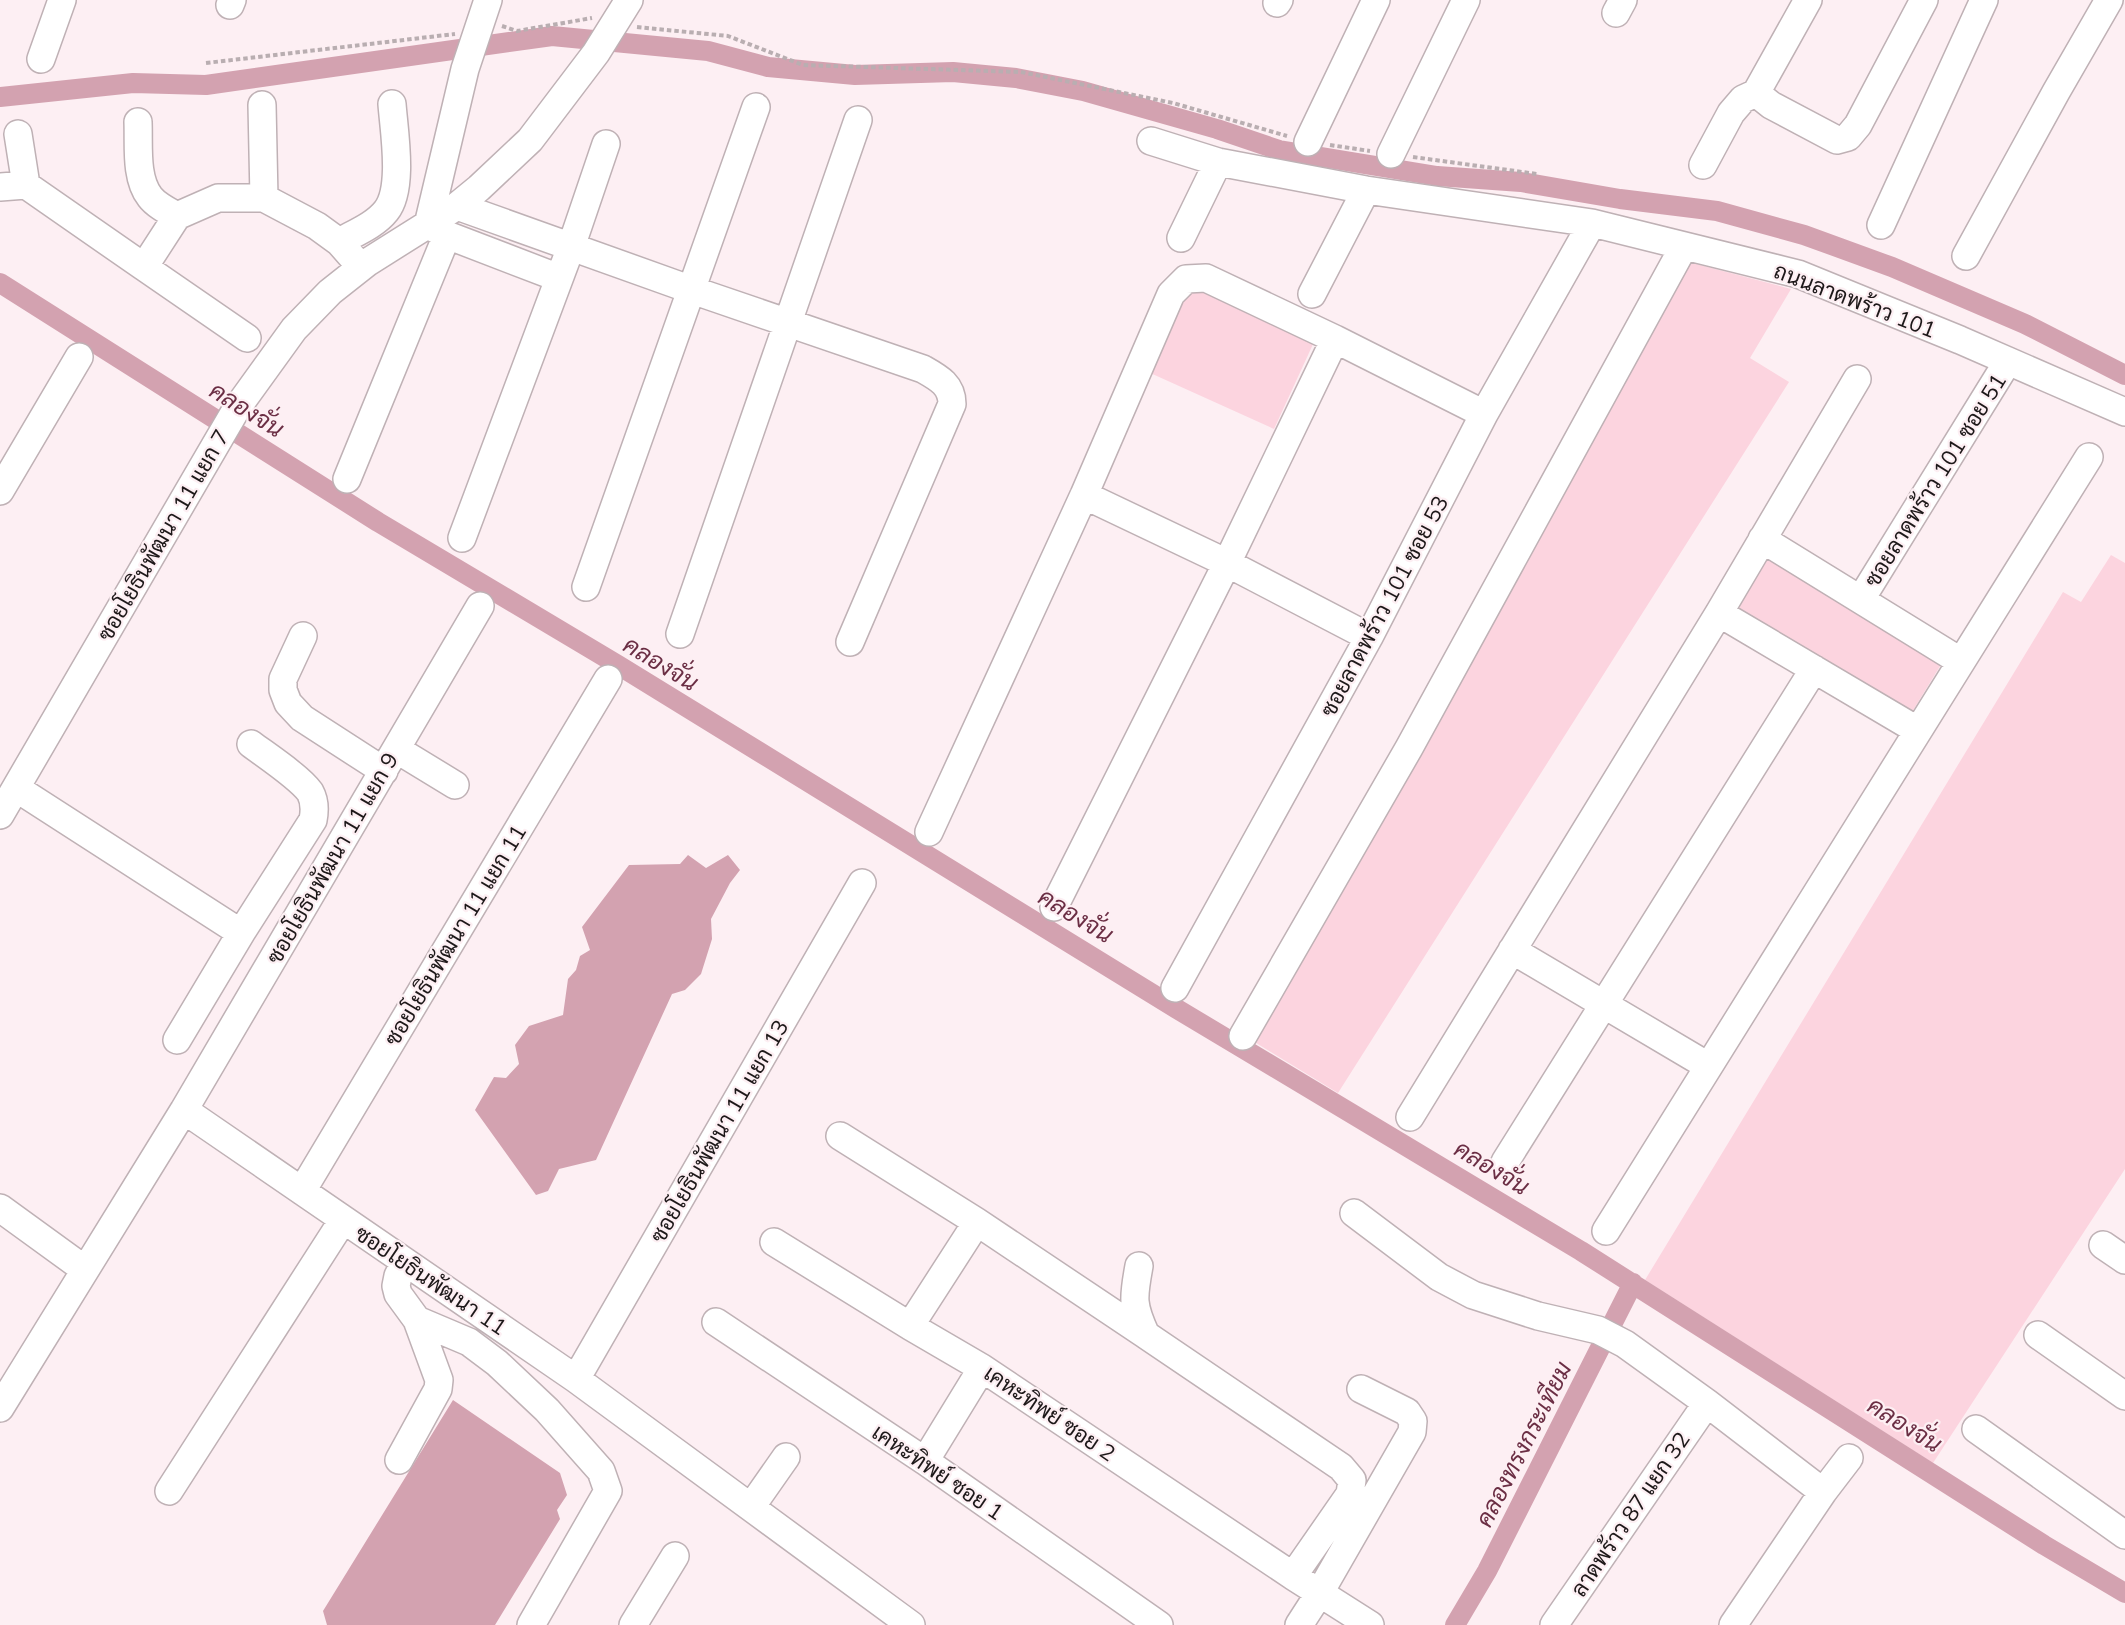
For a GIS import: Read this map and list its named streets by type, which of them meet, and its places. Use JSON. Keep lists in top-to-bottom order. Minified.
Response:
{"streets":{"street":["ถนนลาดพร้าว 101","ซอยลาดพร้าว 101 ซอย 51","ซอยโยธินพัฒนา 11 แยก 7","ซอยลาดพร้าว 101 ซอย 53","ซอยโยธินพัฒนา 11 แยก 9","ซอยโยธินพัฒนา 11 แยก 11","ซอยโยธินพัฒนา 11 แยก 13","ซอยโยธินพัฒนา 11","เคหะทิพย์ ซอย 2","เคหะทิพย์ ซอย 1","ลาดพร้าว 87 แยก 32"]},"crossings":[["ถนนลาดพร้าว 101","ซอยลาดพร้าว 101 ซอย 51"],["ถนนลาดพร้าว 101","ซอยลาดพร้าว 101 ซอย 53"],["ซอยโยธินพัฒนา 11 แยก 9","ซอยโยธินพัฒนา 11"],["ซอยโยธินพัฒนา 11 แยก 11","ซอยโยธินพัฒนา 11"],["ซอยโยธินพัฒนา 11 แยก 13","ซอยโยธินพัฒนา 11"]],"water":["คลองจั่น","คลองทรงกระเทียม"]}
